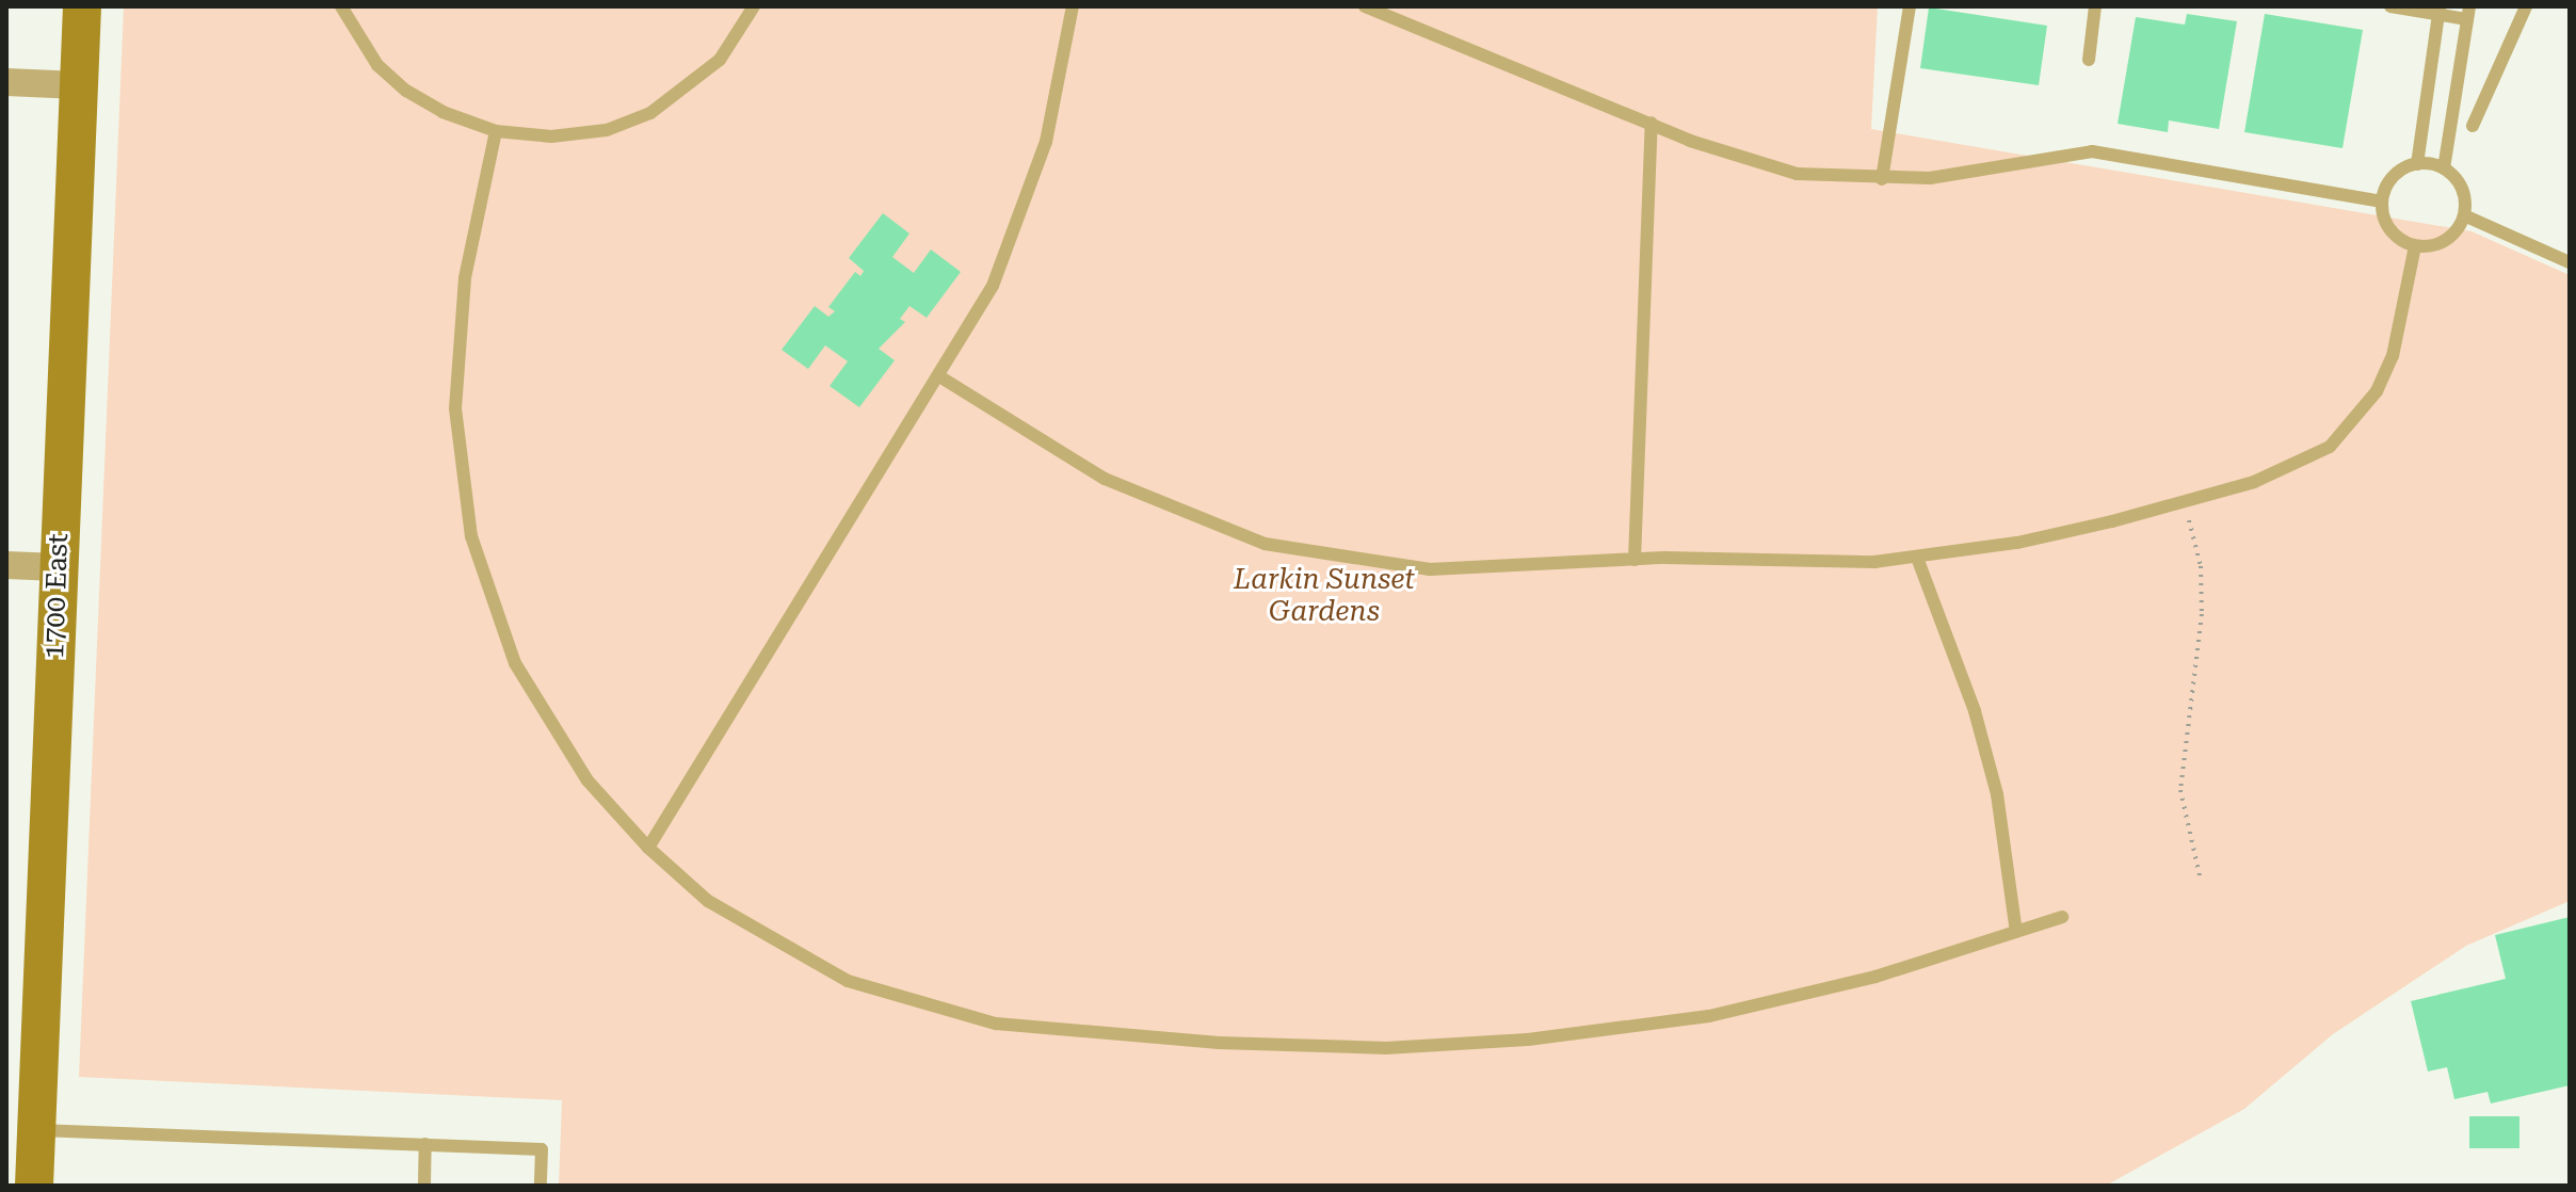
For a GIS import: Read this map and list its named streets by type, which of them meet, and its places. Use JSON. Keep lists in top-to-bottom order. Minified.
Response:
{"streets":{"main road":["1700 East"]},"parks":["Larkin Sunset Gardens"]}
